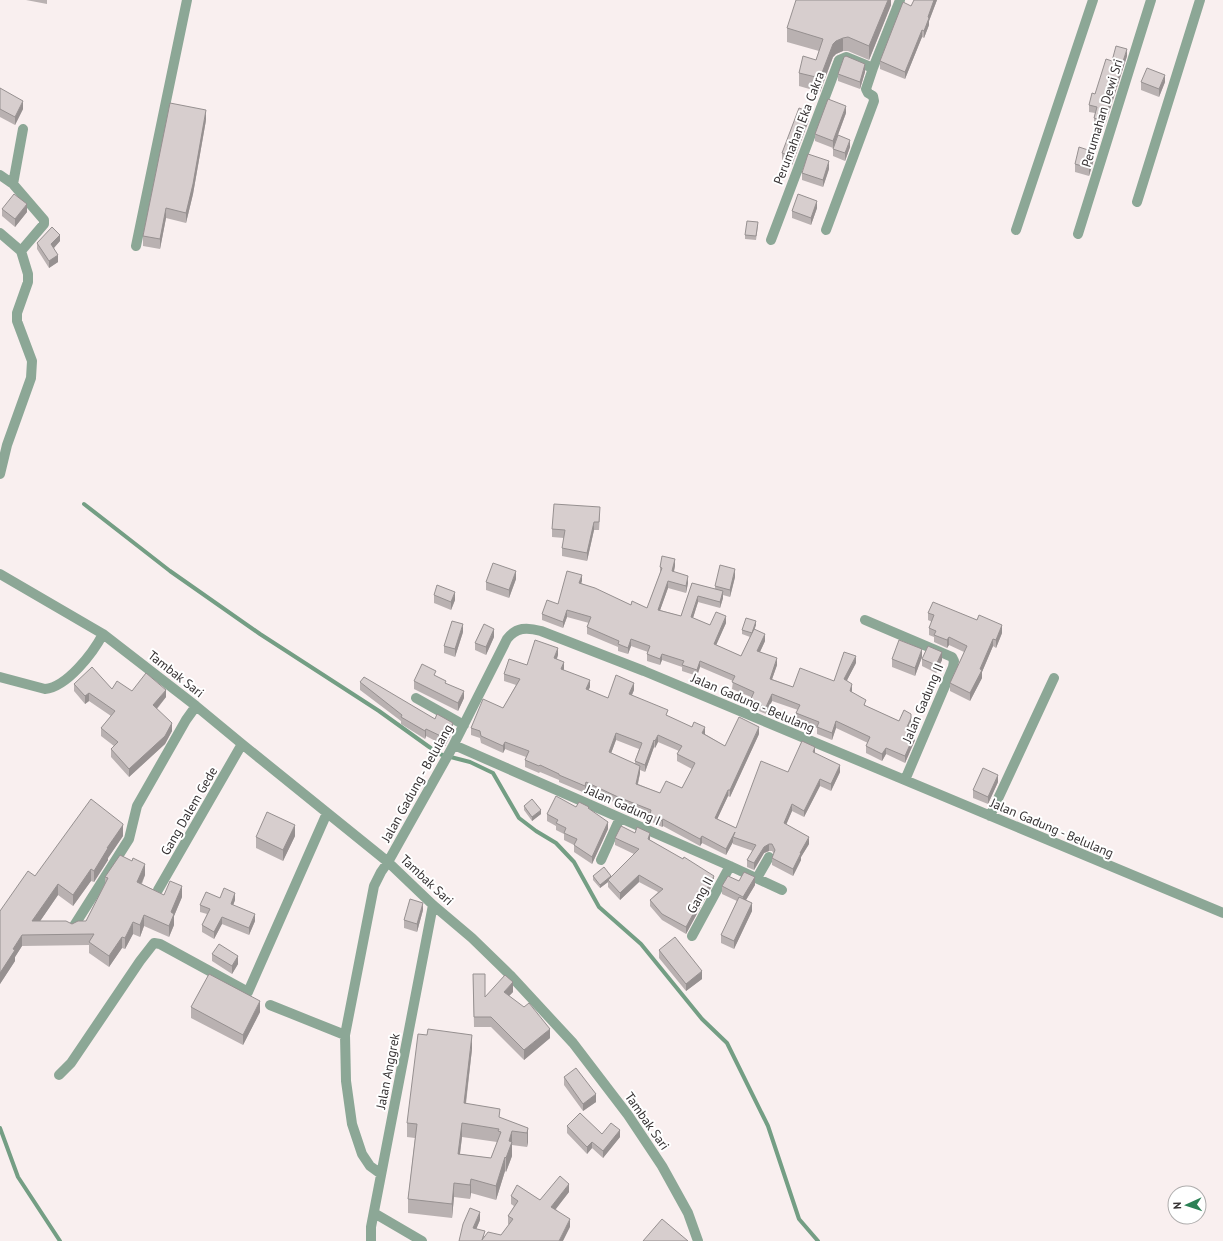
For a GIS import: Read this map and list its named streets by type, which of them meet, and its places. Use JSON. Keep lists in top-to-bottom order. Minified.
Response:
{"streets":{"street":["Perumahan Dewi Sri","Perumahan Eka Cakra","Tambak Sari","Jalan Gadung - Belulang","Jalan Gadung II","Jalan Gadung I","Gang Dalem Gede","Gang II","Jalan Anggrek"]},"crossings":[["Tambak Sari","Jalan Gadung - Belulang"],["Tambak Sari","Gang Dalem Gede"],["Tambak Sari","Jalan Anggrek"],["Jalan Gadung - Belulang","Jalan Gadung II"],["Jalan Gadung - Belulang","Jalan Gadung I"],["Jalan Gadung - Belulang","Jalan Anggrek"],["Jalan Gadung I","Gang II"]],"north":"left"}
